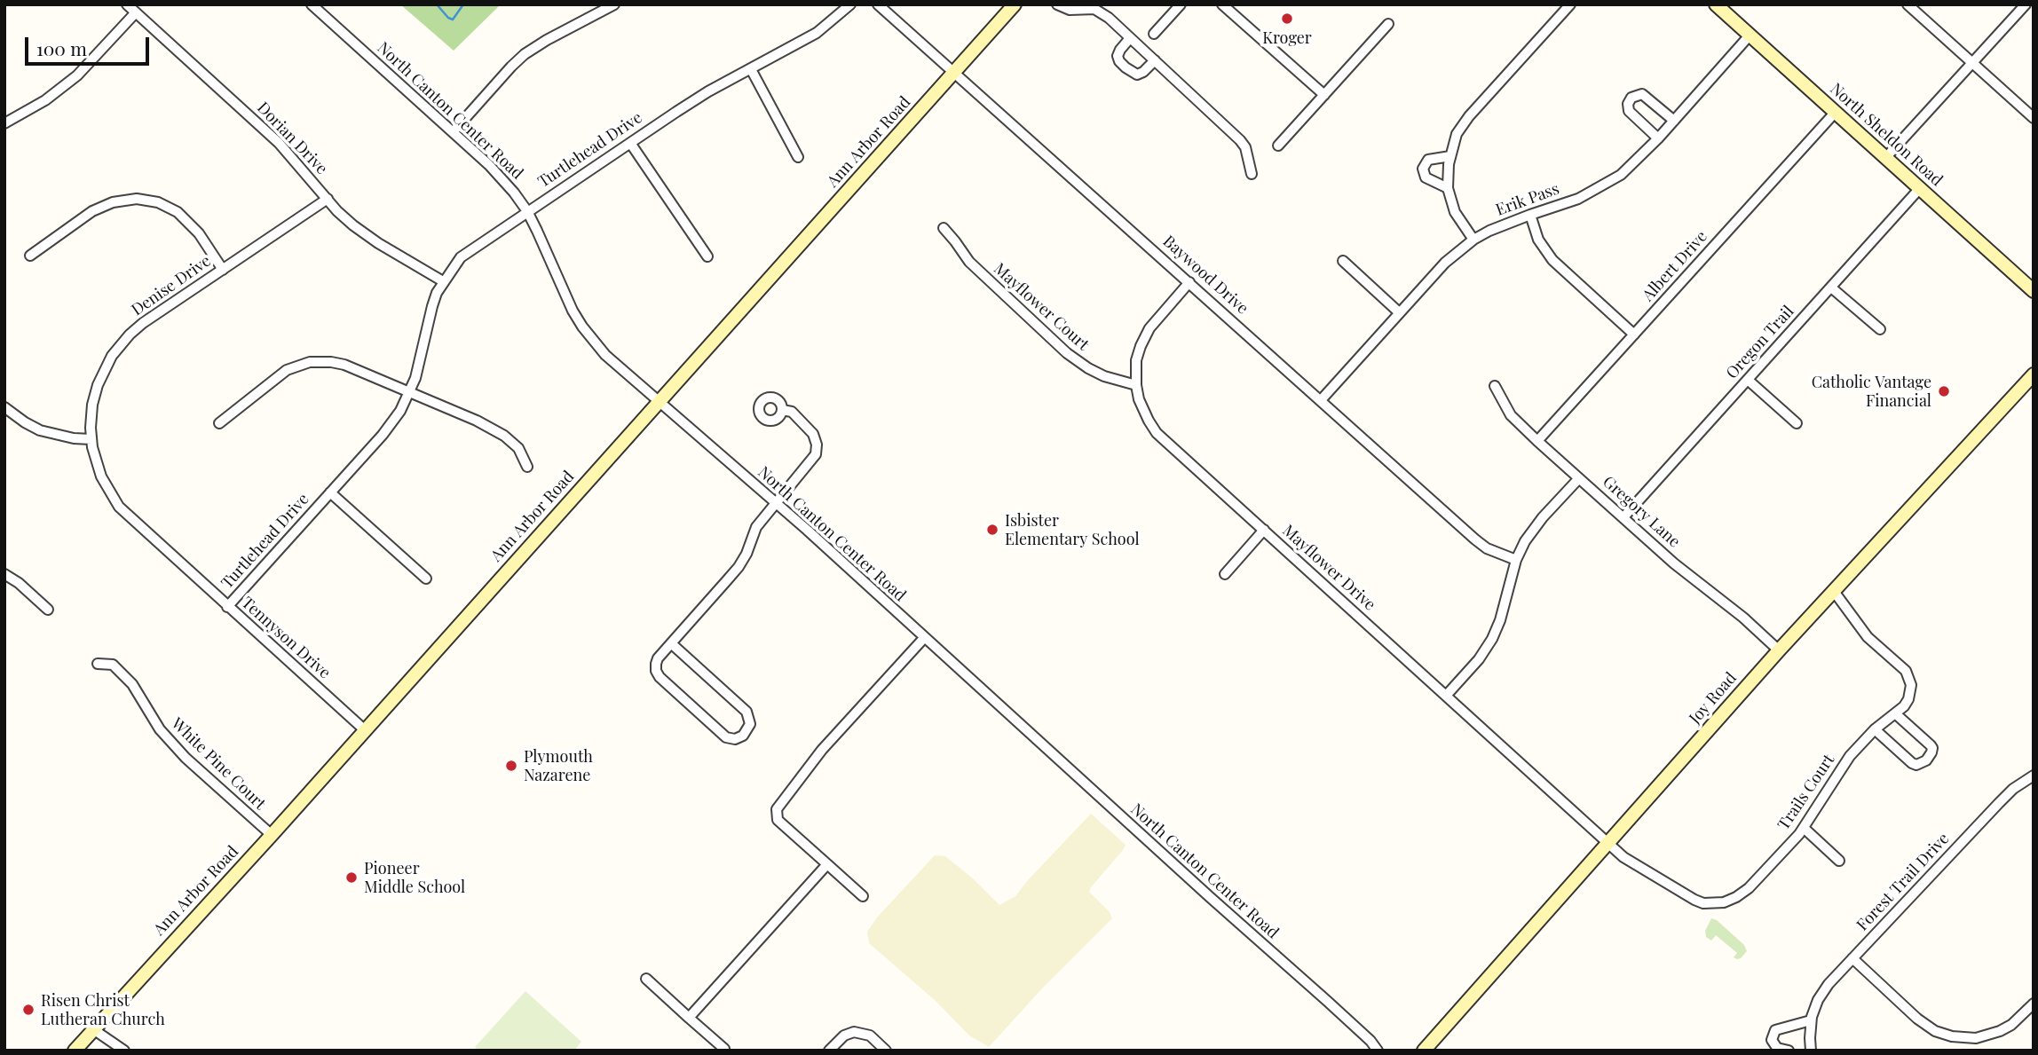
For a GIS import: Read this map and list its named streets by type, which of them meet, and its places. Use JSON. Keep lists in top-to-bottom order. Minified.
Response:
{"streets":{"main road":["North Sheldon Road","Ann Arbor Road","Joy Road"],"street":["North Canton Center Road","Dorian Drive","Turtlehead Drive","Erik Pass","Albert Drive","Baywood Drive","Denise Drive","Mayflower Court","Oregon Trail","Gregory Lane","Mayflower Drive","Tennyson Drive","White Pine Court","Trails Court","Forest Trail Drive"]},"crossings":[["North Canton Center Road","Ann Arbor Road"],["North Canton Center Road","Turtlehead Drive"],["North Sheldon Road","Erik Pass"],["North Sheldon Road","Albert Drive"],["North Sheldon Road","Oregon Trail"],["Dorian Drive","Turtlehead Drive"],["Dorian Drive","Denise Drive"],["Ann Arbor Road","Baywood Drive"],["Ann Arbor Road","Tennyson Drive"],["Ann Arbor Road","White Pine Court"],["Turtlehead Drive","Tennyson Drive"],["Erik Pass","Baywood Drive"],["Albert Drive","Gregory Lane"],["Baywood Drive","Mayflower Drive"],["Denise Drive","Tennyson Drive"],["Mayflower Court","Mayflower Drive"],["Oregon Trail","Gregory Lane"],["Gregory Lane","Joy Road"],["Mayflower Drive","Joy Road"],["Mayflower Drive","Trails Court"],["Joy Road","Trails Court"]],"places":["Kroger","Catholic Vantage Financial","Isbister Elementary School","Plymouth Nazarene","Pioneer Middle School","Risen Christ Lutheran Church"],"scale_bar":"100 m"}
